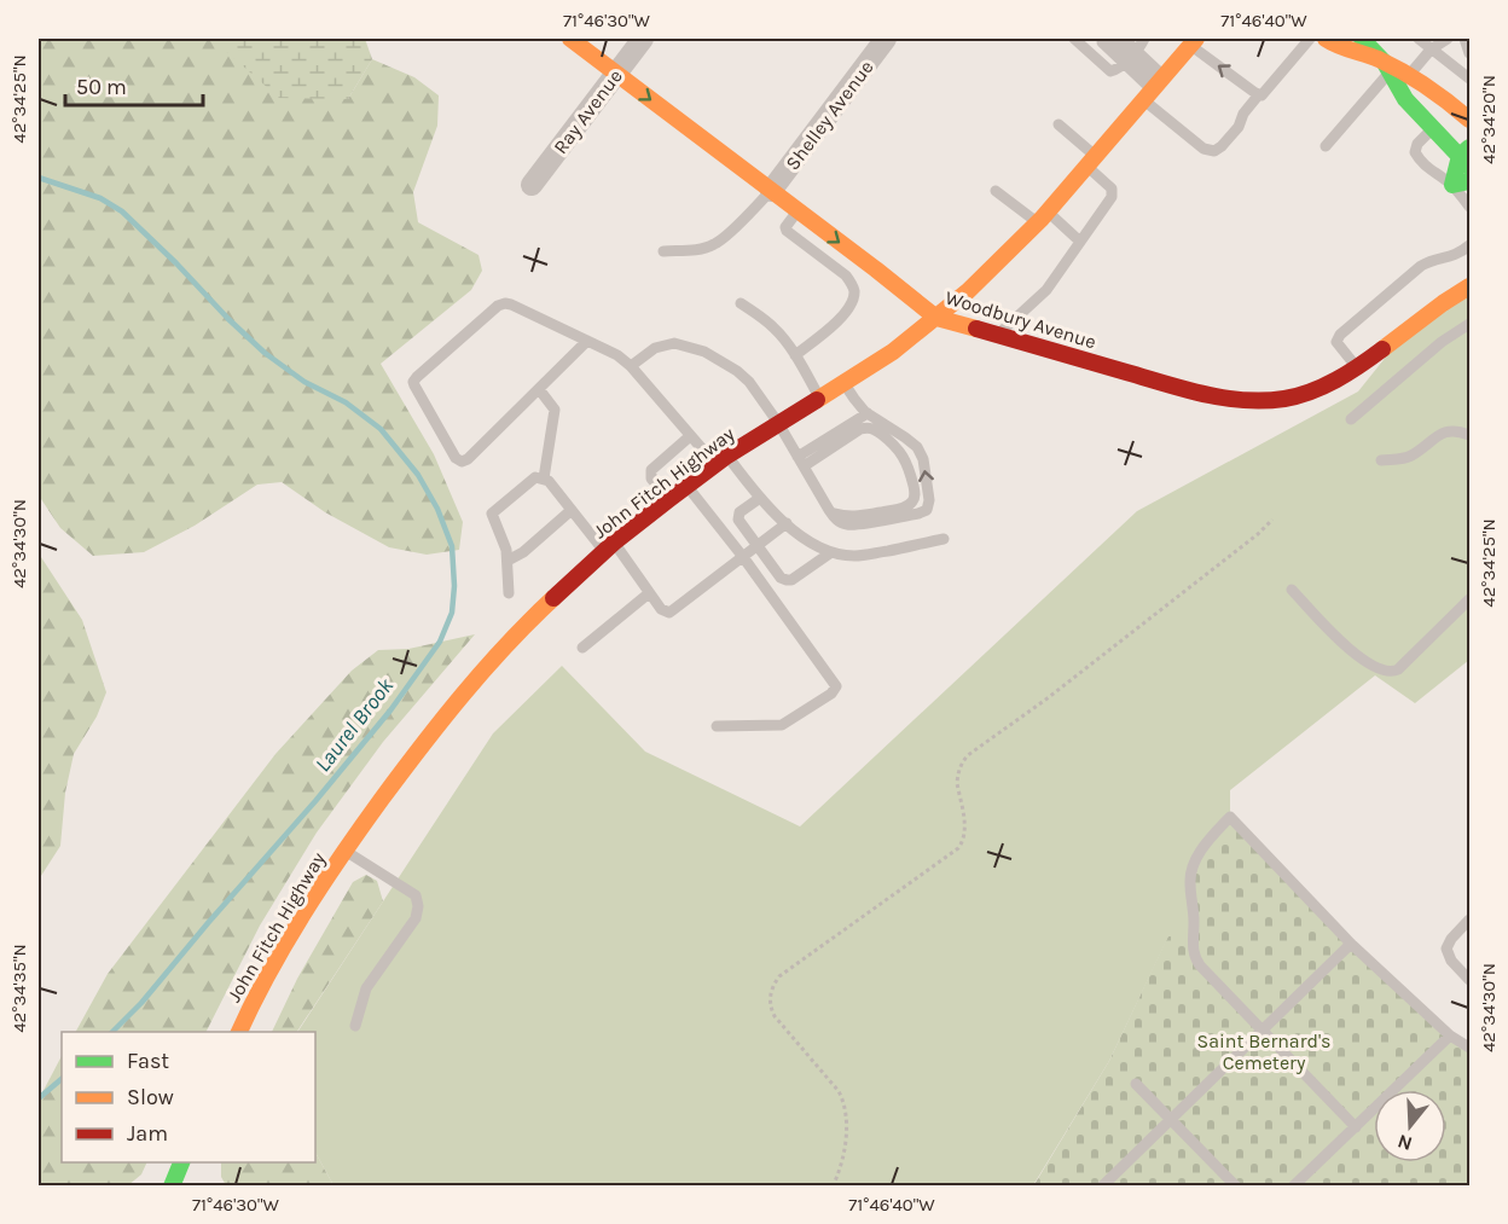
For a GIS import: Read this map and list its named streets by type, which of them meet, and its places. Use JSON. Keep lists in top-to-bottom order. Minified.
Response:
{"streets":{"main road":["Woodbury Avenue","John Fitch Highway"],"street":["Ray Avenue","Shelley Avenue"]},"crossings":[["Ray Avenue","Woodbury Avenue"],["Shelley Avenue","Woodbury Avenue"],["Woodbury Avenue","John Fitch Highway"]],"water":["Laurel Brook"],"parks":["Saint Bernard's Cemetery"],"legend":["Fast","Slow","Jam"],"scale_bar":"50 m","north":"bottom","coordinates":["71°46'30\"W","71°46'40\"W","42°34'25\"N","42°34'20\"N","42°34'30\"N","42°34'35\"N"]}
